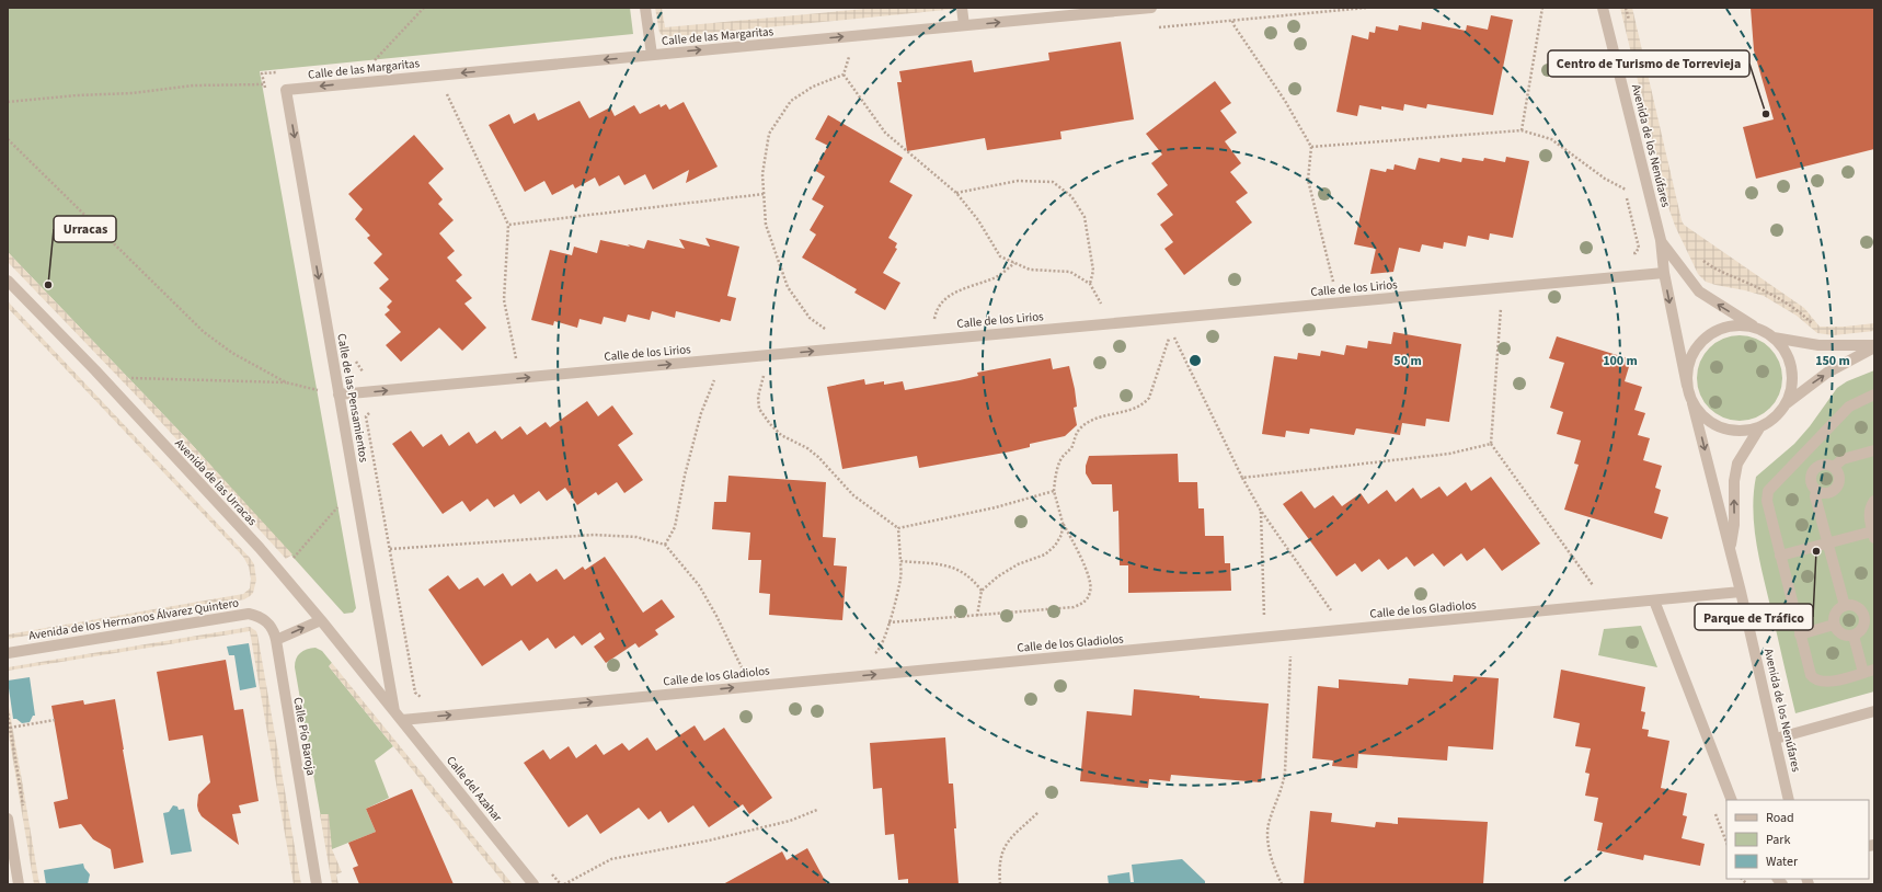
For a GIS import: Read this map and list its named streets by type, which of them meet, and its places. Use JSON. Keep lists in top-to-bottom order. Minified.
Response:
{"streets":{"street":["Calle de las Margaritas","Avenida de los Nenúfares","Calle de los Lirios","Calle de las Pensamientos","Avenida de las Urracas","Calle de los Gladiolos","Avenida de los Hermanos Álvarez Quintero","Calle Pío Baroja","Calle del Azahar"]},"crossings":[["Calle de las Margaritas","Calle de las Pensamientos"],["Avenida de los Nenúfares","Calle de los Lirios"],["Avenida de los Nenúfares","Calle de los Gladiolos"],["Calle de los Lirios","Calle de las Pensamientos"],["Calle de las Pensamientos","Avenida de las Urracas"],["Calle de las Pensamientos","Calle del Azahar"],["Avenida de las Urracas","Calle del Azahar"],["Calle de los Gladiolos","Calle del Azahar"],["Avenida de los Hermanos Álvarez Quintero","Calle Pío Baroja"]],"one_way":["Calle de los Lirios","Calle de las Pensamientos","Calle de los Gladiolos"],"places":["Centro de Turismo de Torrevieja","Urracas","Parque de Tráfico"],"legend":["Road","Park","Water"],"rings":["50 m","100 m","150 m"]}
